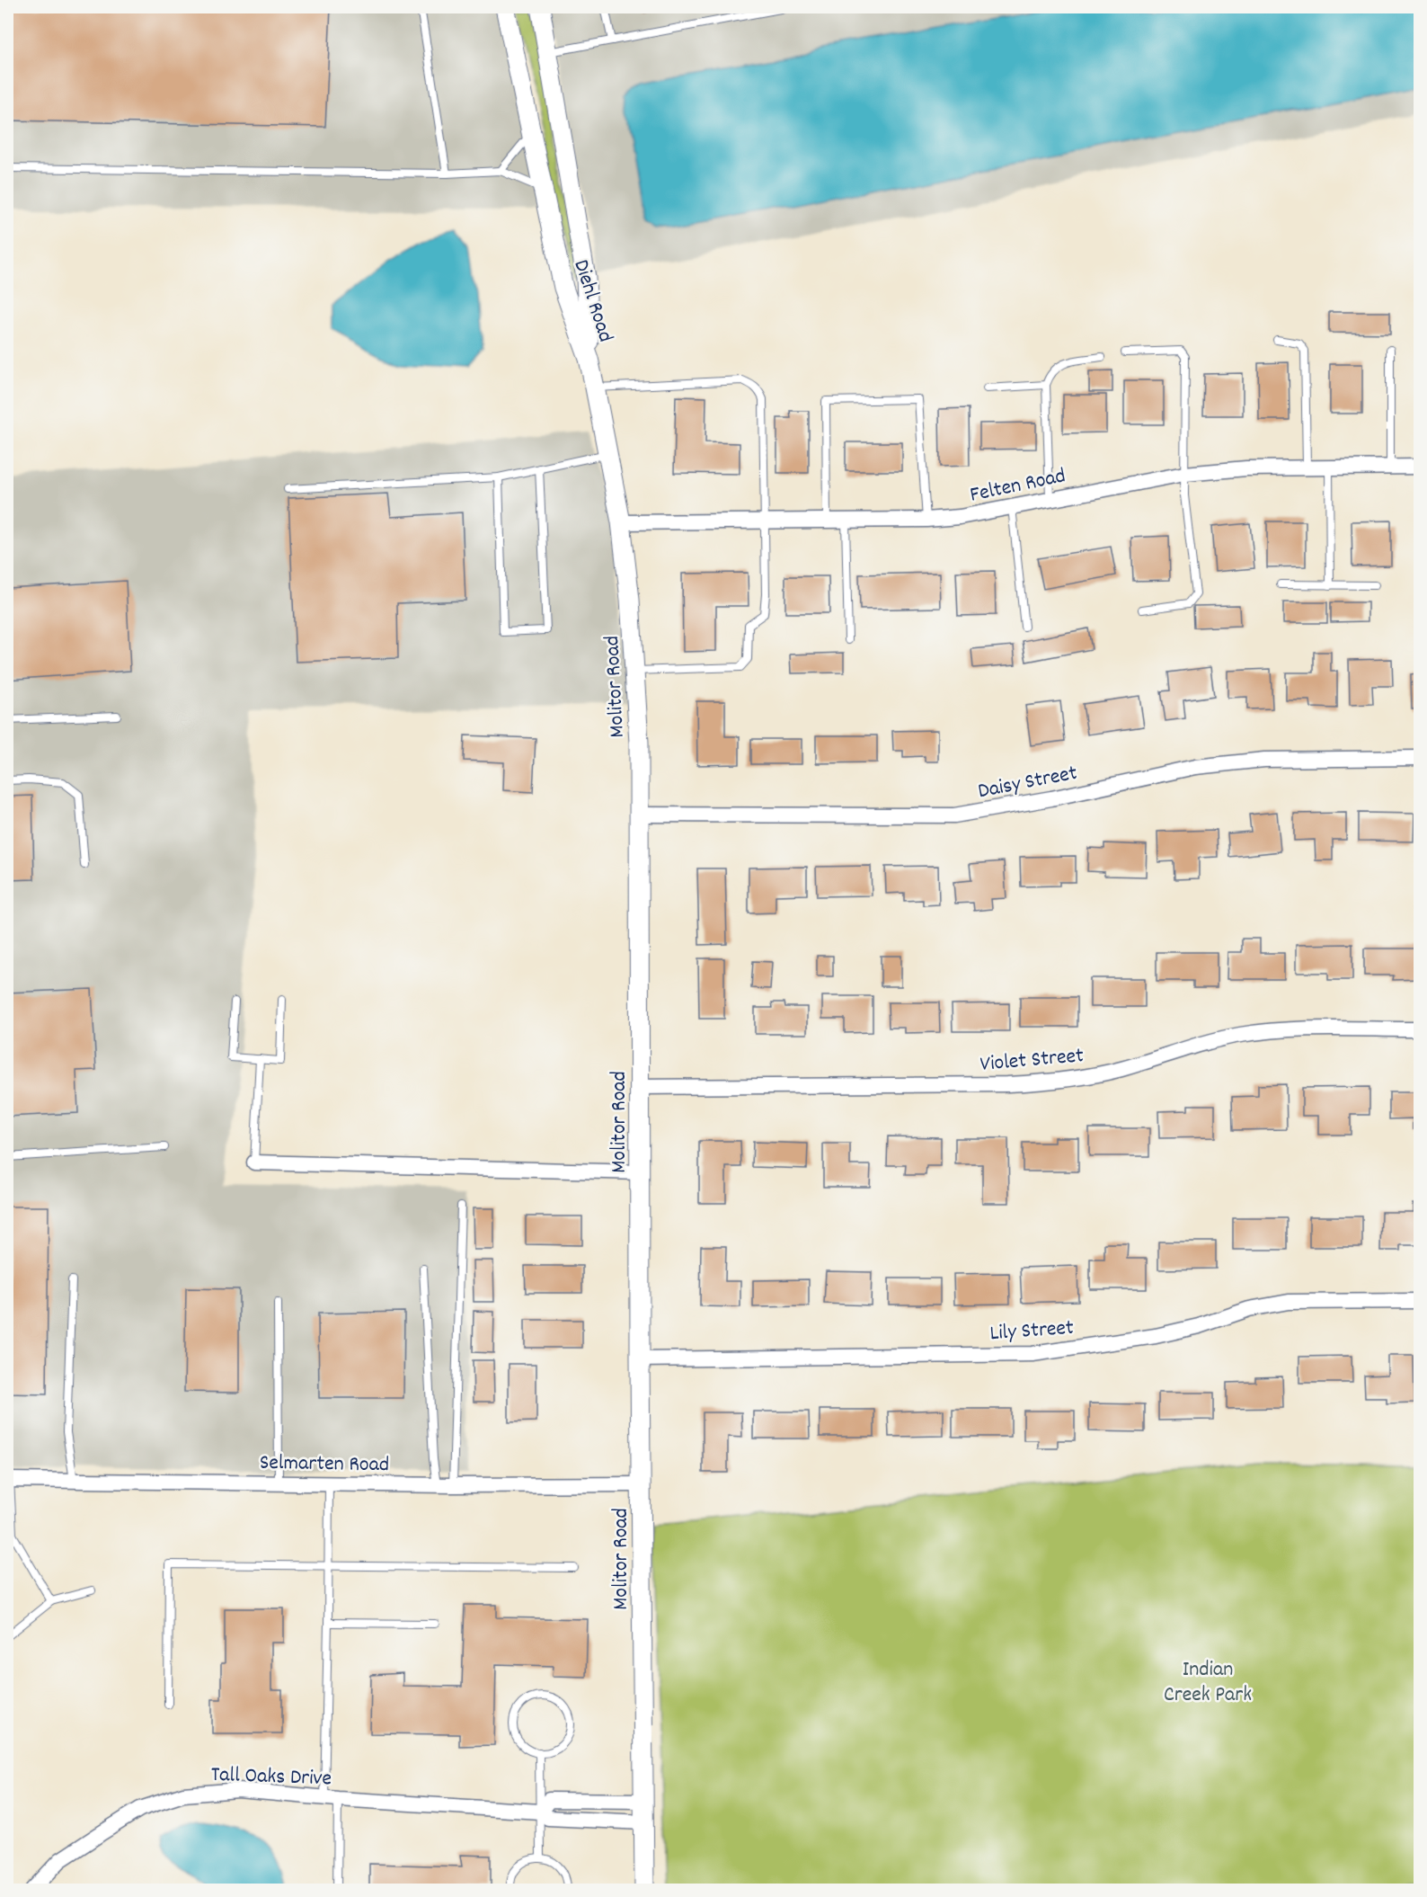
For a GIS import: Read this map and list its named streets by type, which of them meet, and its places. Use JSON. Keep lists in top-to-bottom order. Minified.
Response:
{"streets":{"street":["Diehl Road","Felten Road","Molitor Road","Daisy Street","Violet Street","Lily Street","Selmarten Road","Tall Oaks Drive"]},"crossings":[["Diehl Road","Molitor Road"],["Felten Road","Molitor Road"],["Molitor Road","Daisy Street"],["Molitor Road","Violet Street"],["Molitor Road","Lily Street"],["Molitor Road","Selmarten Road"],["Molitor Road","Tall Oaks Drive"]],"parks":["Indian Creek Park"]}
